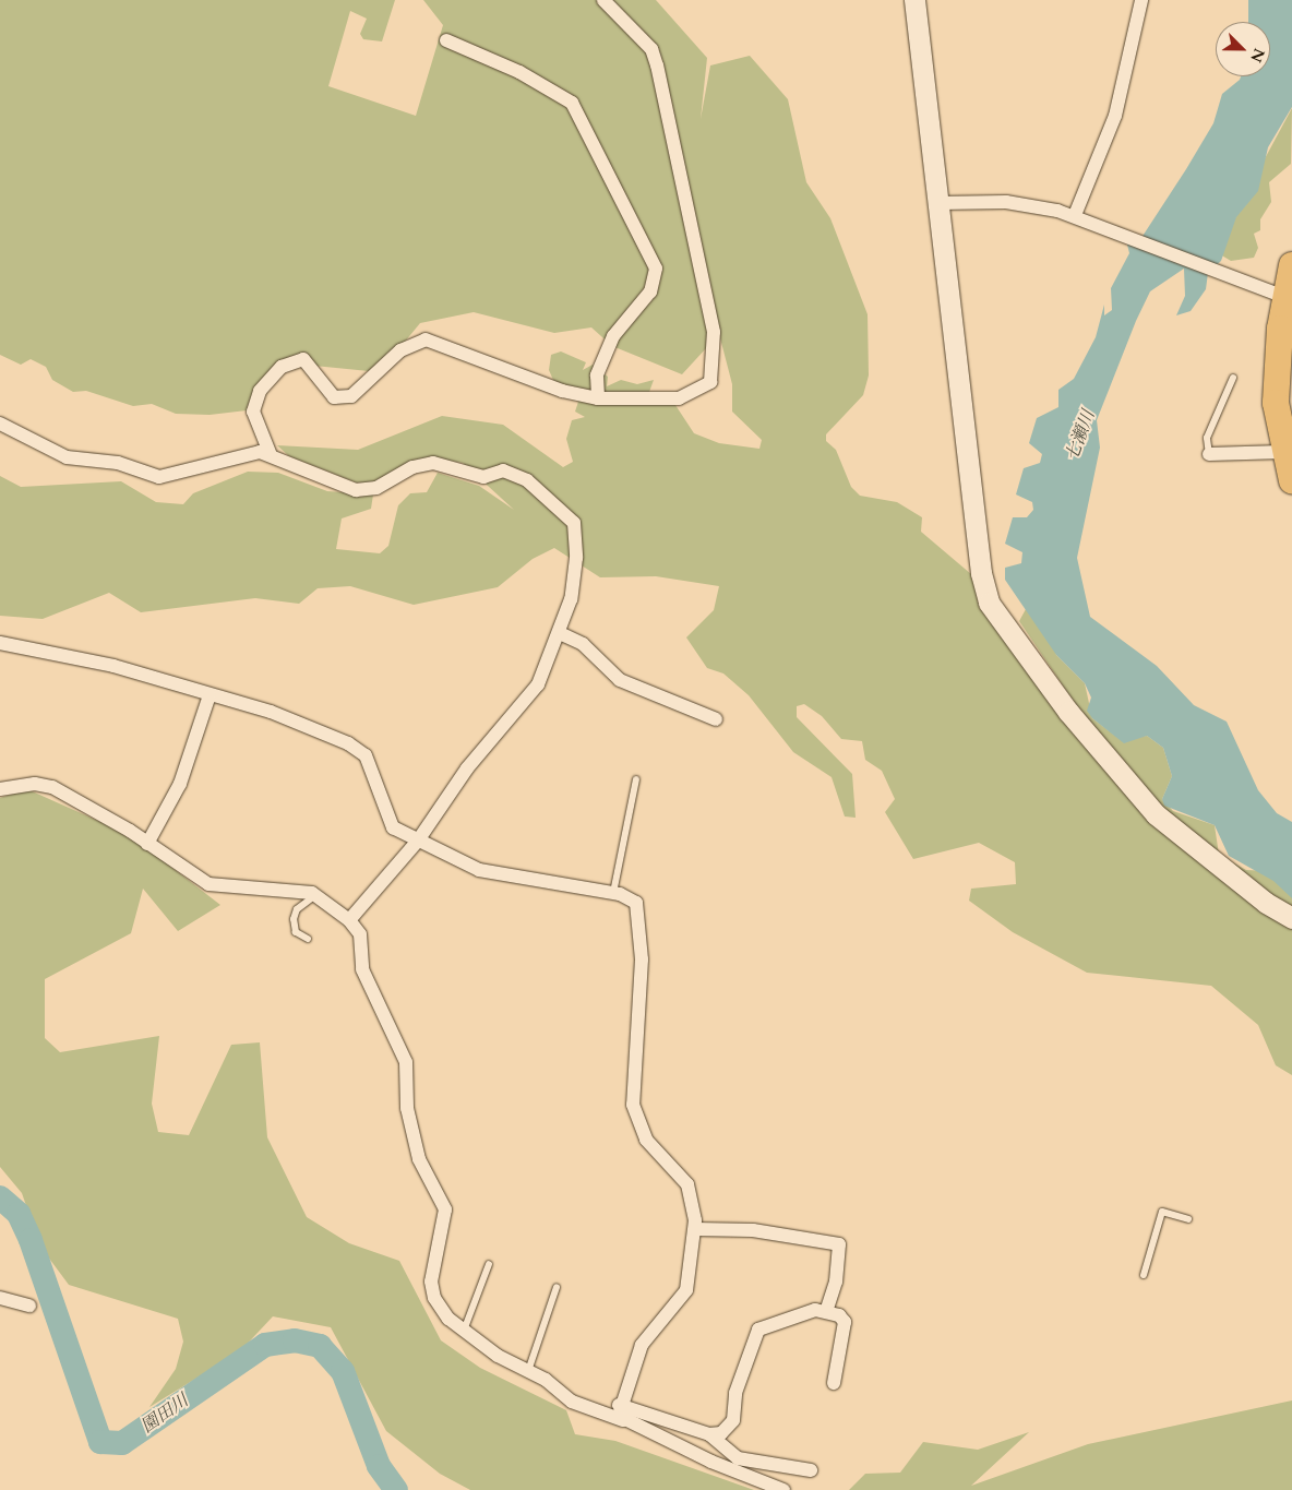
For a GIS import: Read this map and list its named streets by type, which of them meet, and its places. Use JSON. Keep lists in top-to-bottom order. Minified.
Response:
{"water":["七瀬川","園田川"],"north":"bottom right"}
